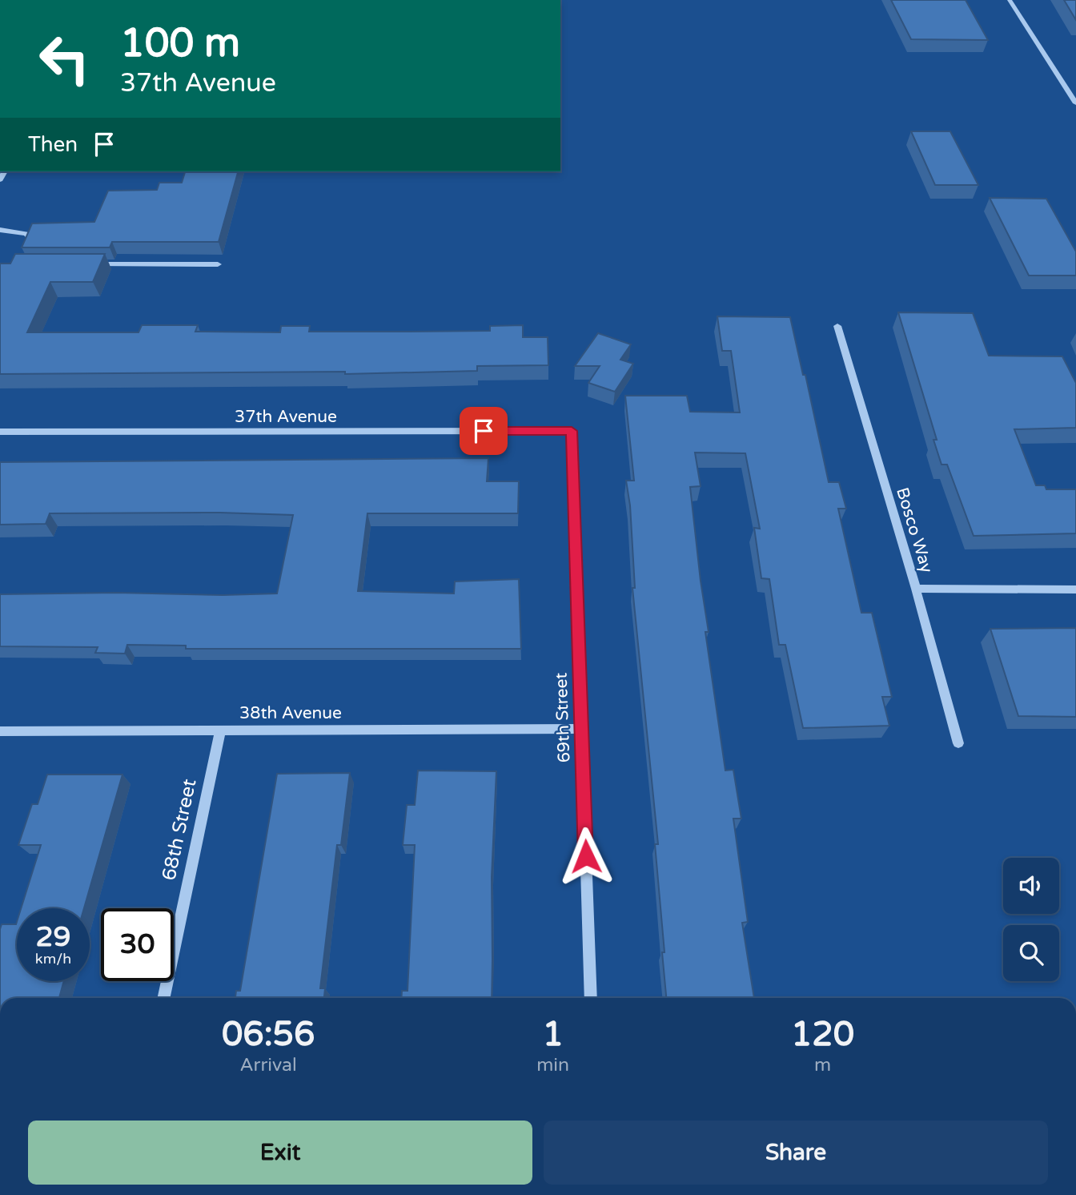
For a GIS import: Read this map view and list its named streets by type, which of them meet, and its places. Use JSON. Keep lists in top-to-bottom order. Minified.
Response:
{"streets":{"street":["37th Avenue","Bosco Way","38th Avenue","69th Street","68th Street"]},"crossings":[["37th Avenue","69th Street"],["38th Avenue","69th Street"],["38th Avenue","68th Street"]],"page":{"turn":["100 m","37th Avenue"],"then":"Then","speed":"29 km/h","limit":"30","eta":["06:56","Arrival","1","min","120","m"],"buttons":["Exit","Share"]}}
